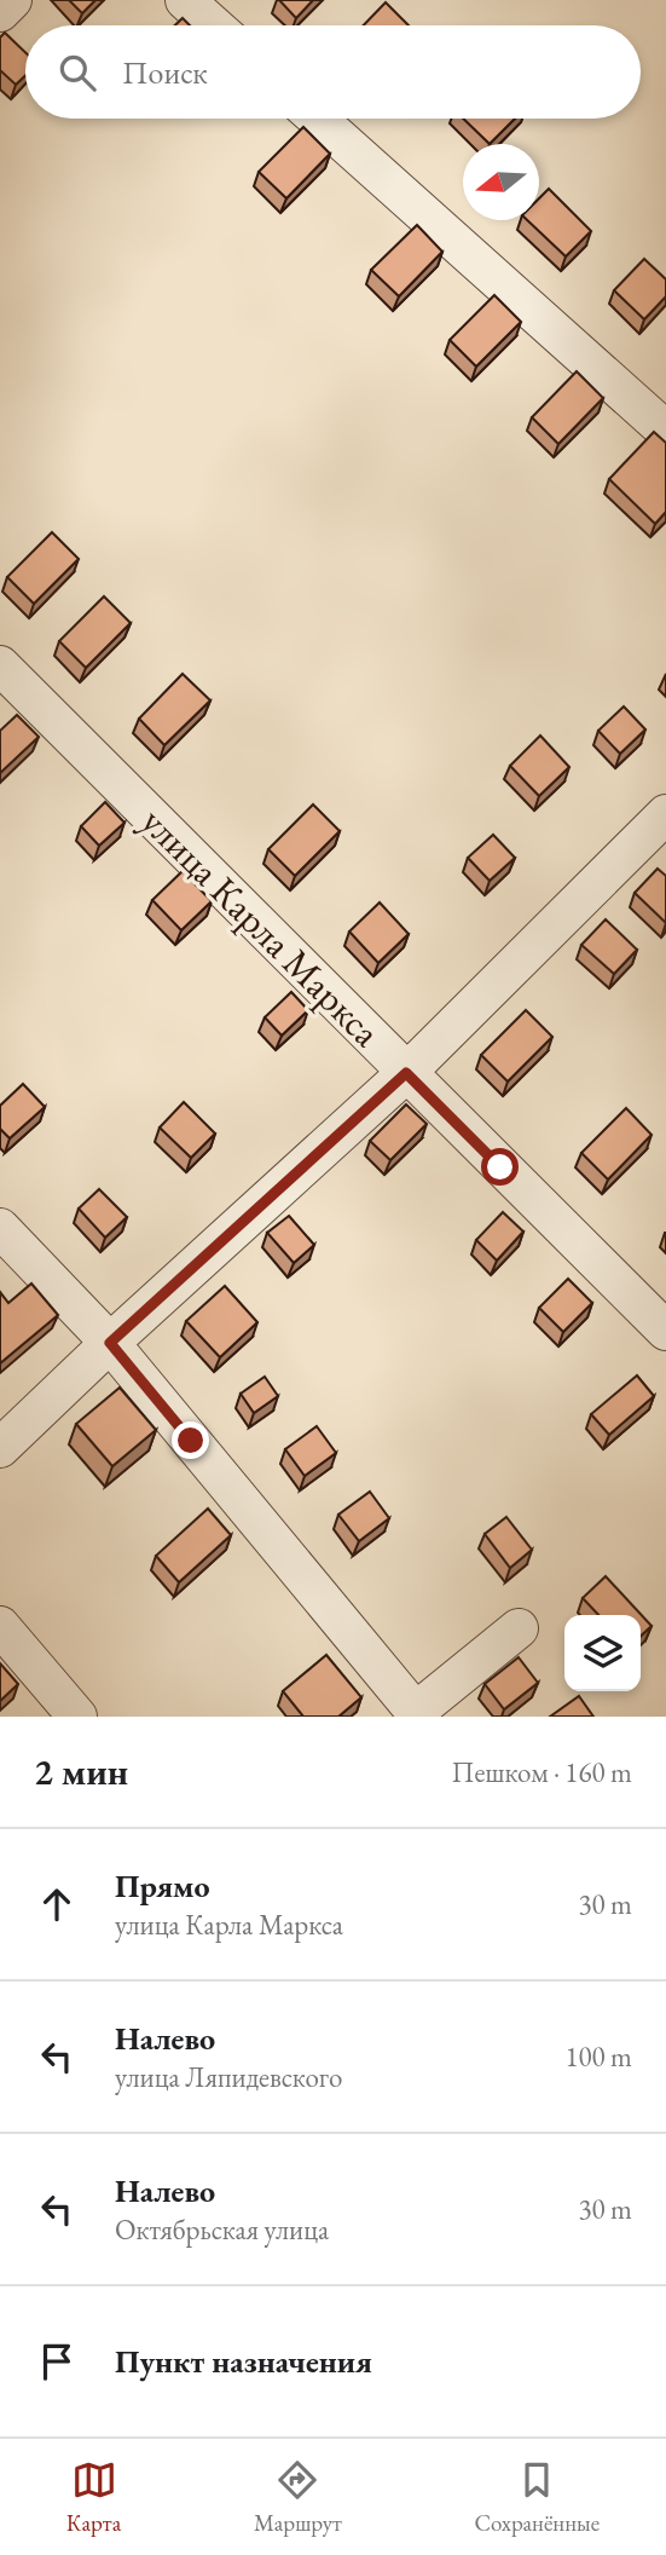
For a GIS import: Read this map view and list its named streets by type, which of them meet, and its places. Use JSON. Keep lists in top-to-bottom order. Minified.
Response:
{"streets":{"street":["улица Карла Маркса"]},"north":"left","page":{"search":"Поиск","heading":["2 мин","Пешком · 160 m"],"list":[["Прямо","улица Карла Маркса","30 m"],["Налево","улица Ляпидевского","100 m"],["Налево","Октябрьская улица","30 m"],"Пункт назначения"],"nav":["Карта","Маршрут","Сохранённые"]}}
